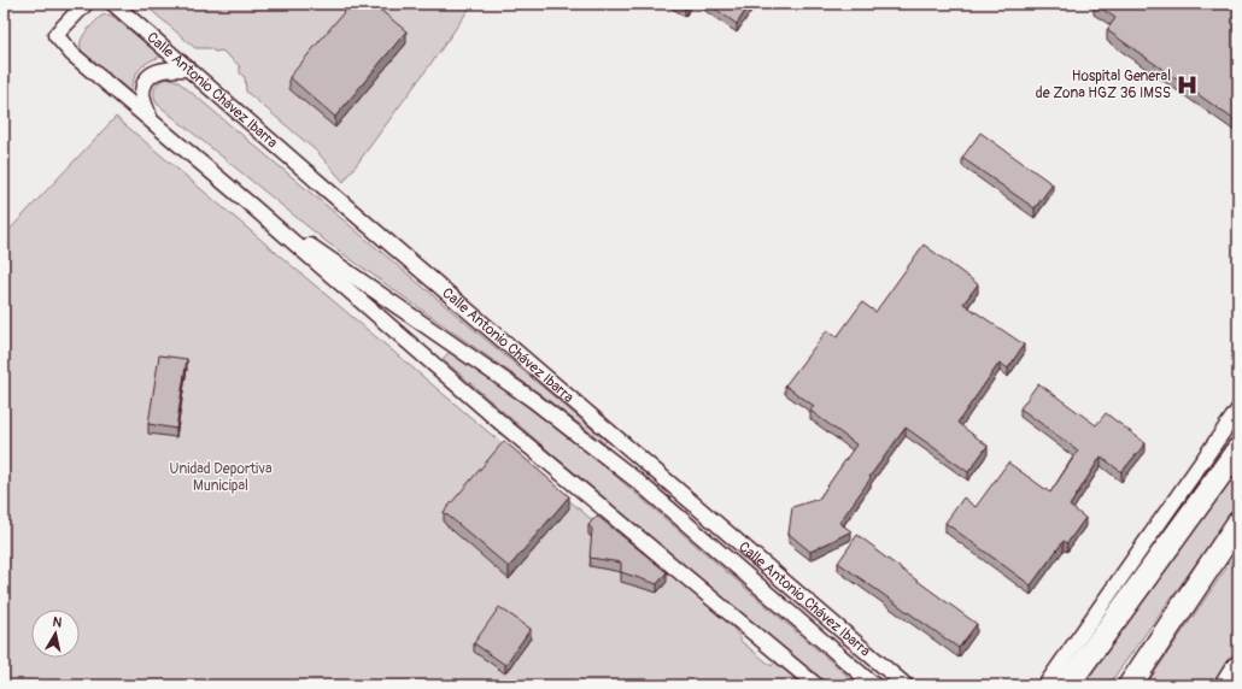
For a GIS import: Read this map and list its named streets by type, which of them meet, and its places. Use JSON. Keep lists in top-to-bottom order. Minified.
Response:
{"streets":{"street":["Calle Antonio Chávez Ibarra"]},"parks":["Unidad Deportiva Municipal"],"places":{"hospital":["Hospital General de Zona HGZ 36 IMSS"]},"north":"top"}
